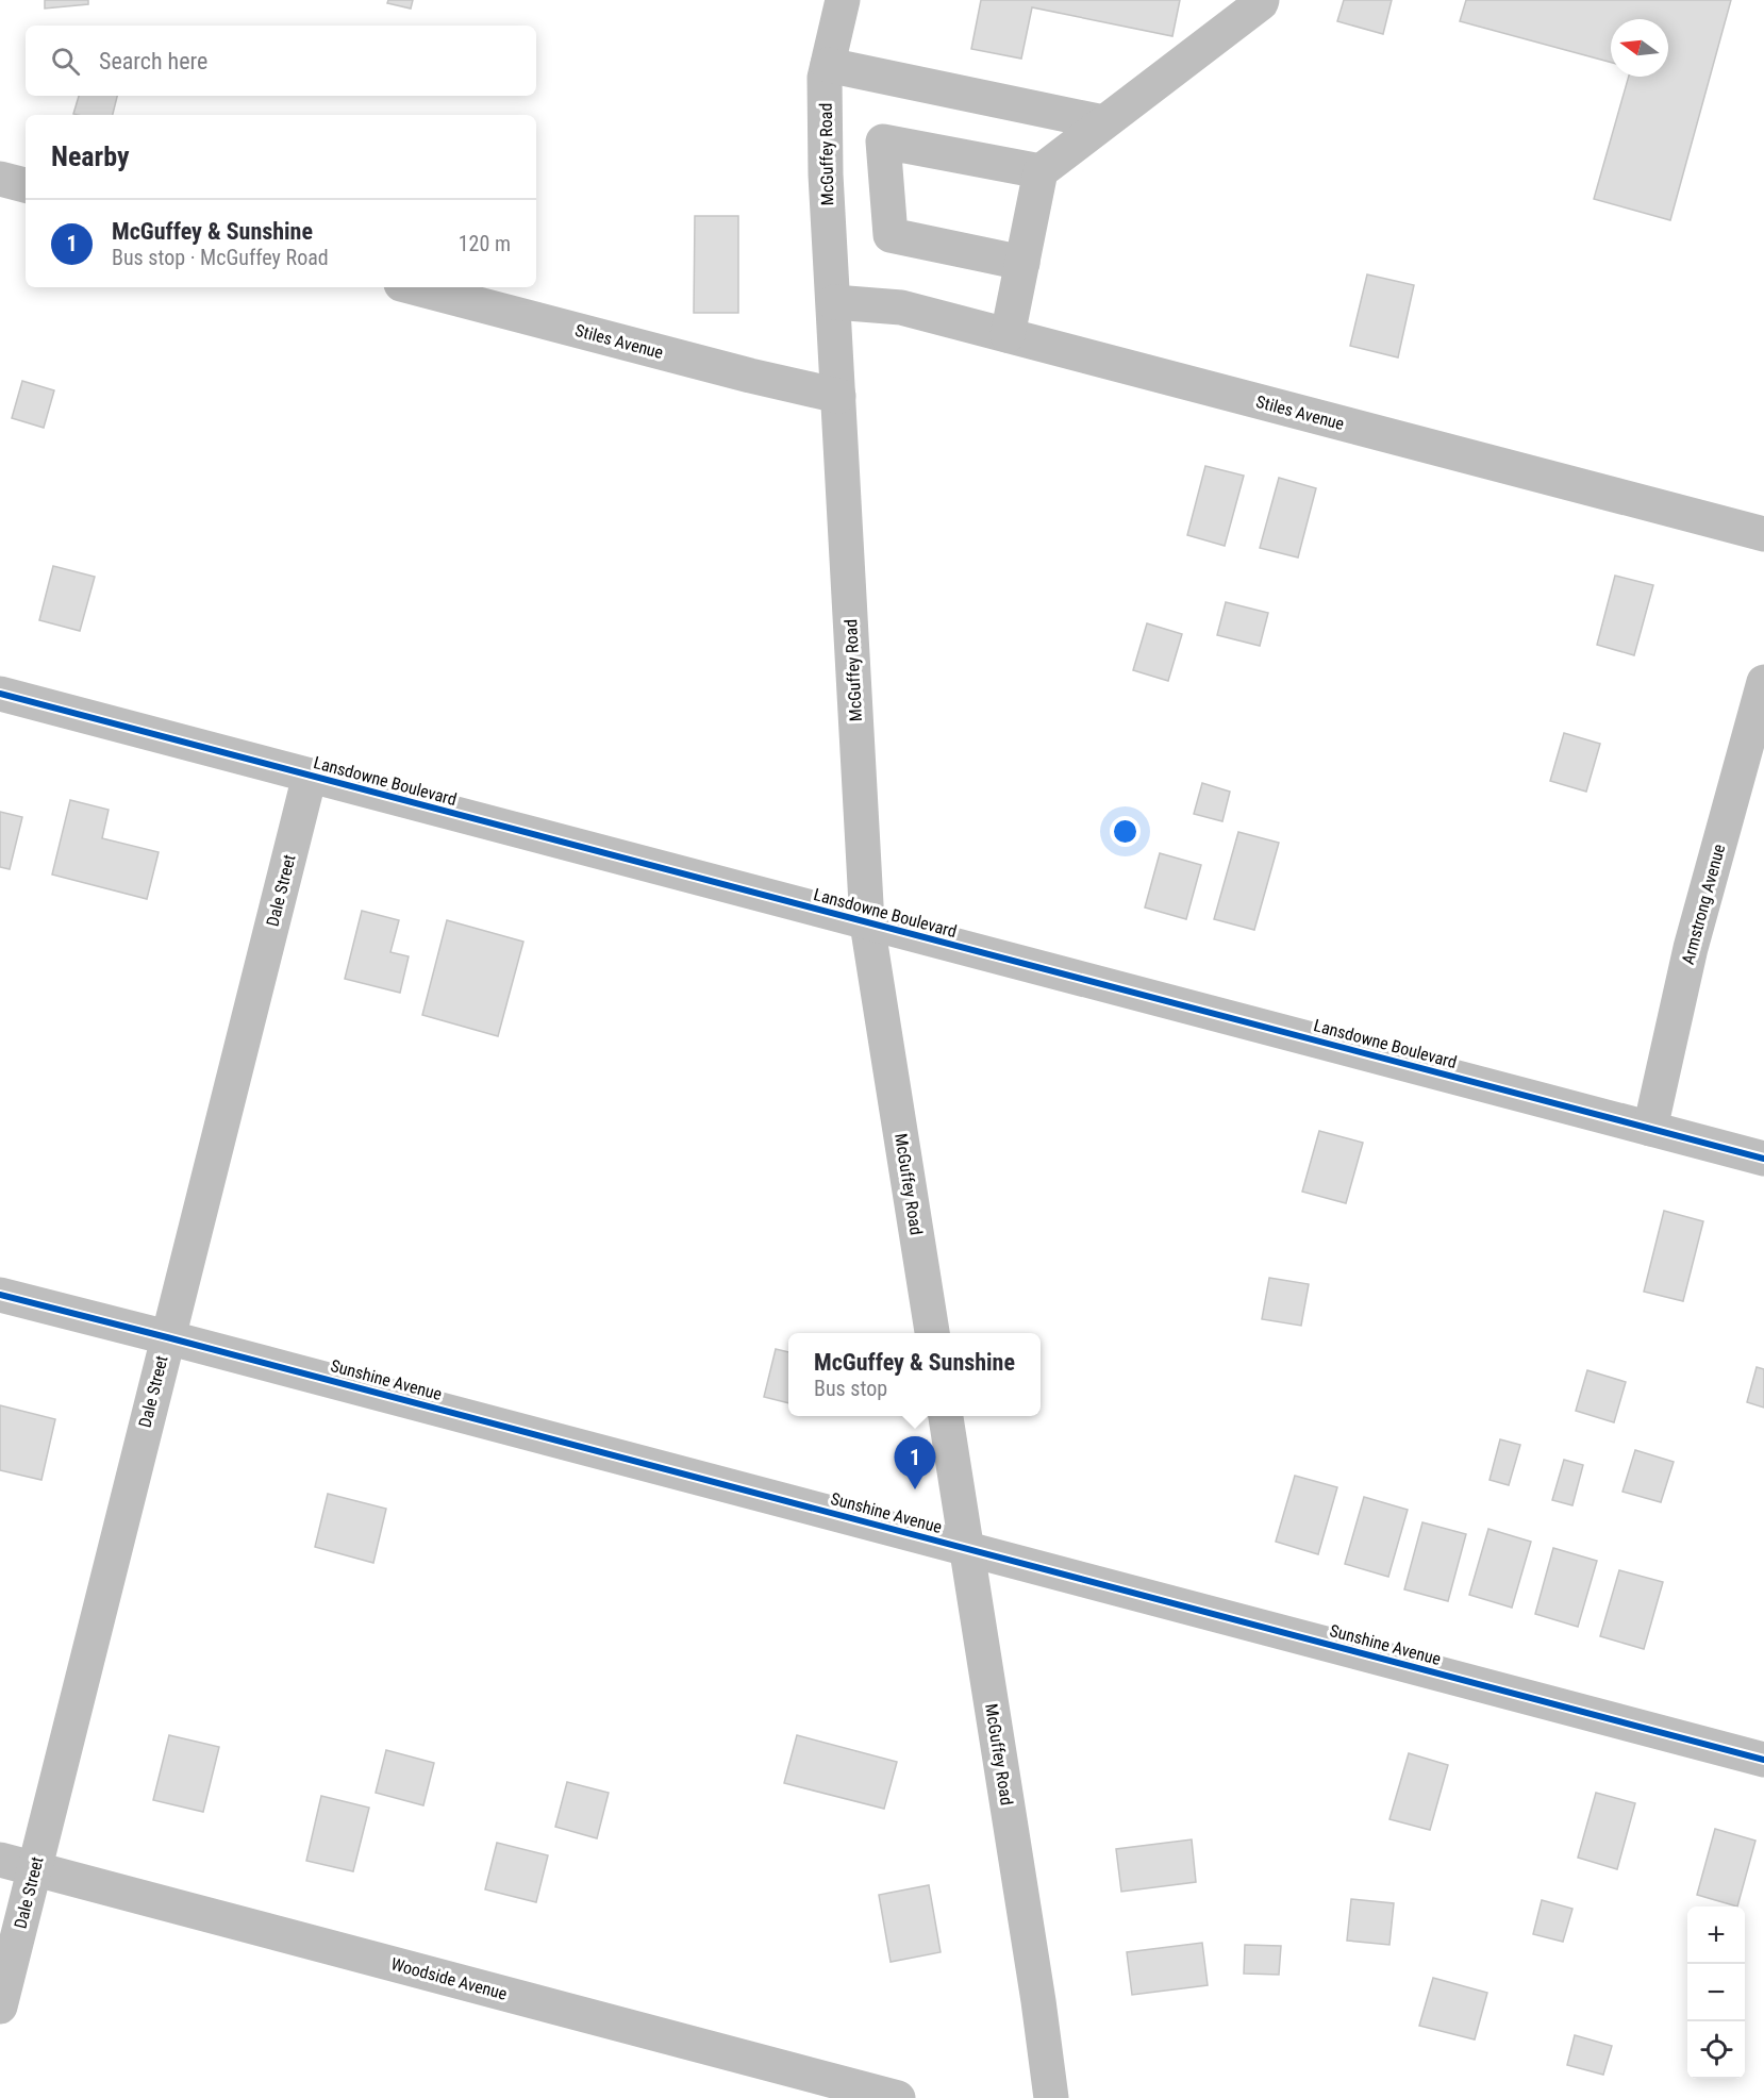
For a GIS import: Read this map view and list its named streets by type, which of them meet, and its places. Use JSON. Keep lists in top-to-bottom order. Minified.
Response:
{"streets":{"street":["McGuffey Road","Stiles Avenue","Lansdowne Boulevard","Dale Street","Armstrong Avenue","Sunshine Avenue","Woodside Avenue"]},"crossings":[["McGuffey Road","Stiles Avenue"],["McGuffey Road","Lansdowne Boulevard"],["McGuffey Road","Sunshine Avenue"],["Lansdowne Boulevard","Dale Street"],["Lansdowne Boulevard","Armstrong Avenue"],["Dale Street","Sunshine Avenue"],["Dale Street","Woodside Avenue"]],"north":"left","page":{"search":"Search here","heading":"Nearby","list":[{"mark":"1","name":"McGuffey & Sunshine","note":"Bus stop · McGuffey Road","value":"120 m"}],"popup":["McGuffey & Sunshine","Bus stop"],"pins":"1","map_buttons":["+","−"]}}
